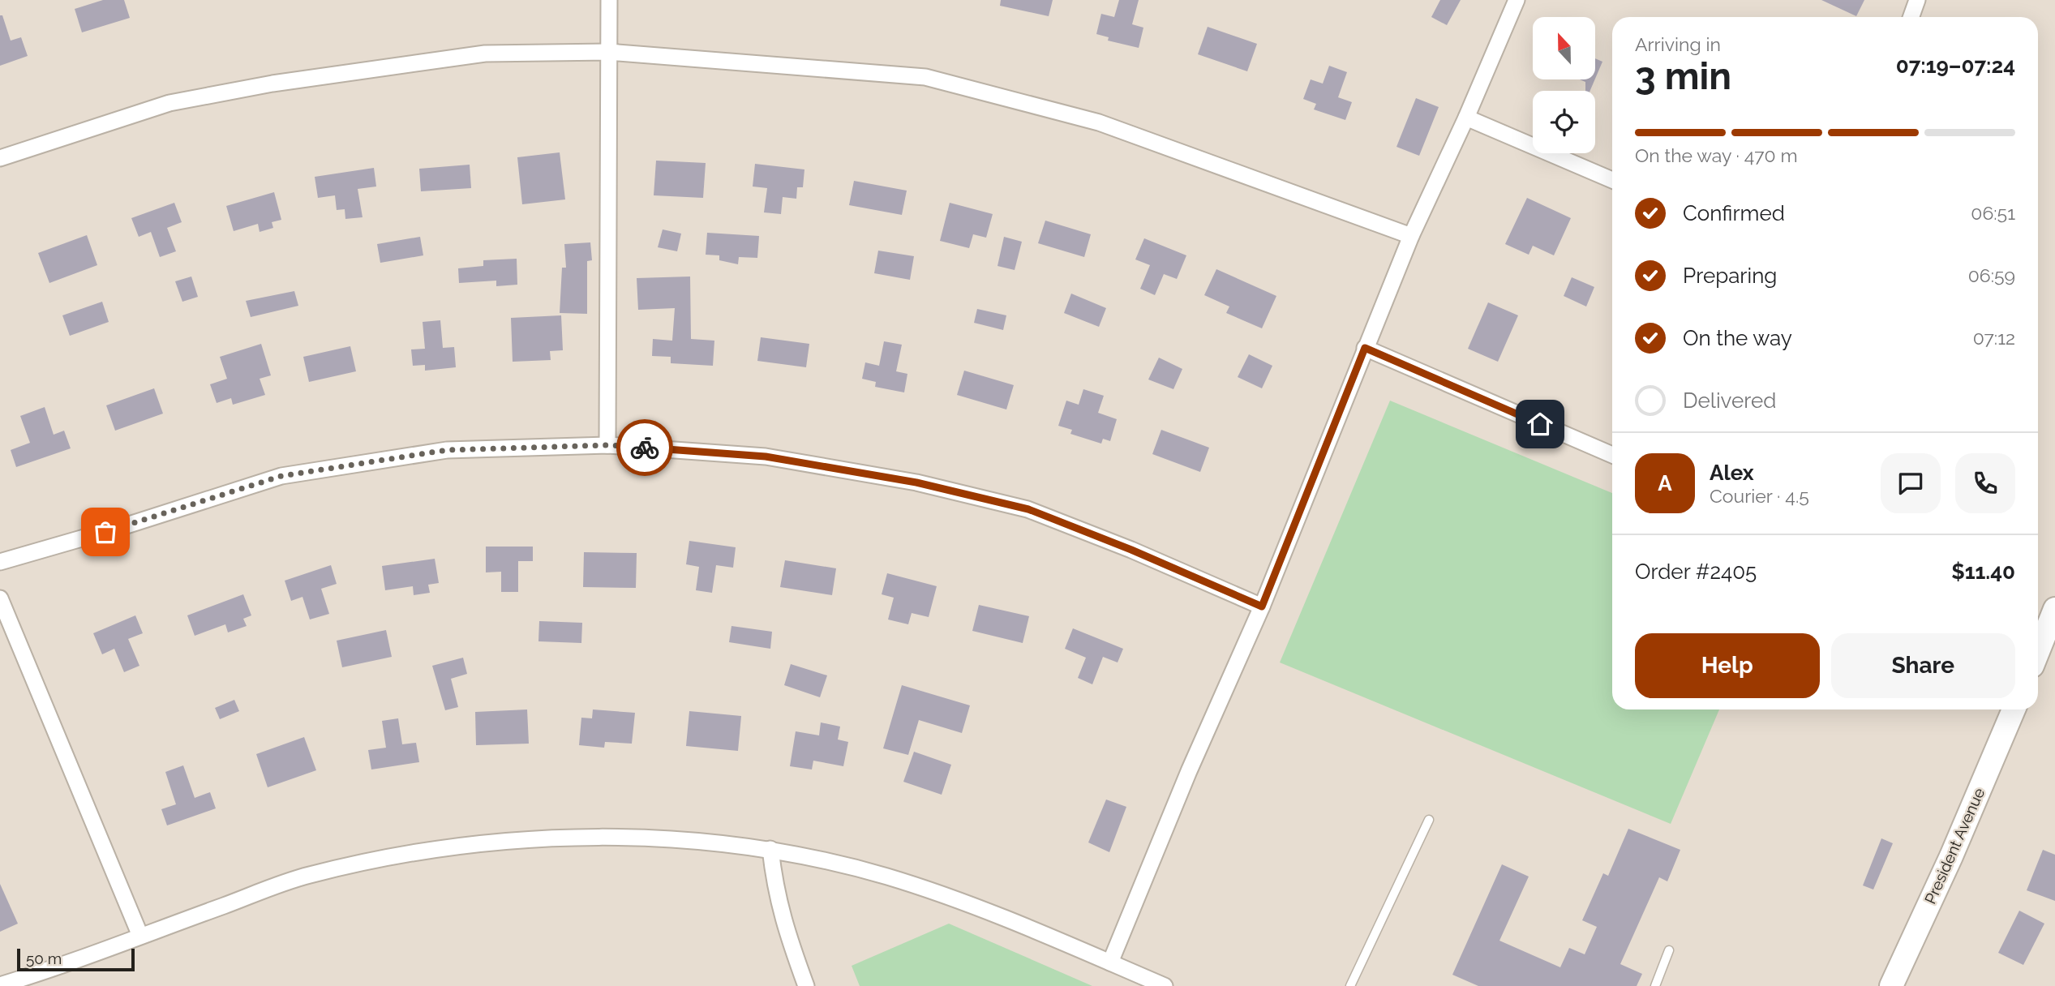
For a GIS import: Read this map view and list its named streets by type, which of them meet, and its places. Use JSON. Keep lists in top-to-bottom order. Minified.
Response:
{"streets":{"street":["President Avenue"]},"scale_bar":"50 m","north":"top","page":{"heading":["3 min","Arriving in","07:19–07:24"],"panel":["Alex","Courier · 4.5","Order #2405","$11.40"],"bar":"On the way · 470 m","list":[["Confirmed","06:51"],["Preparing","06:59"],["On the way","07:12"],"Delivered"],"round":"A","buttons":["Help","Share"],"scale":"50 m"}}
